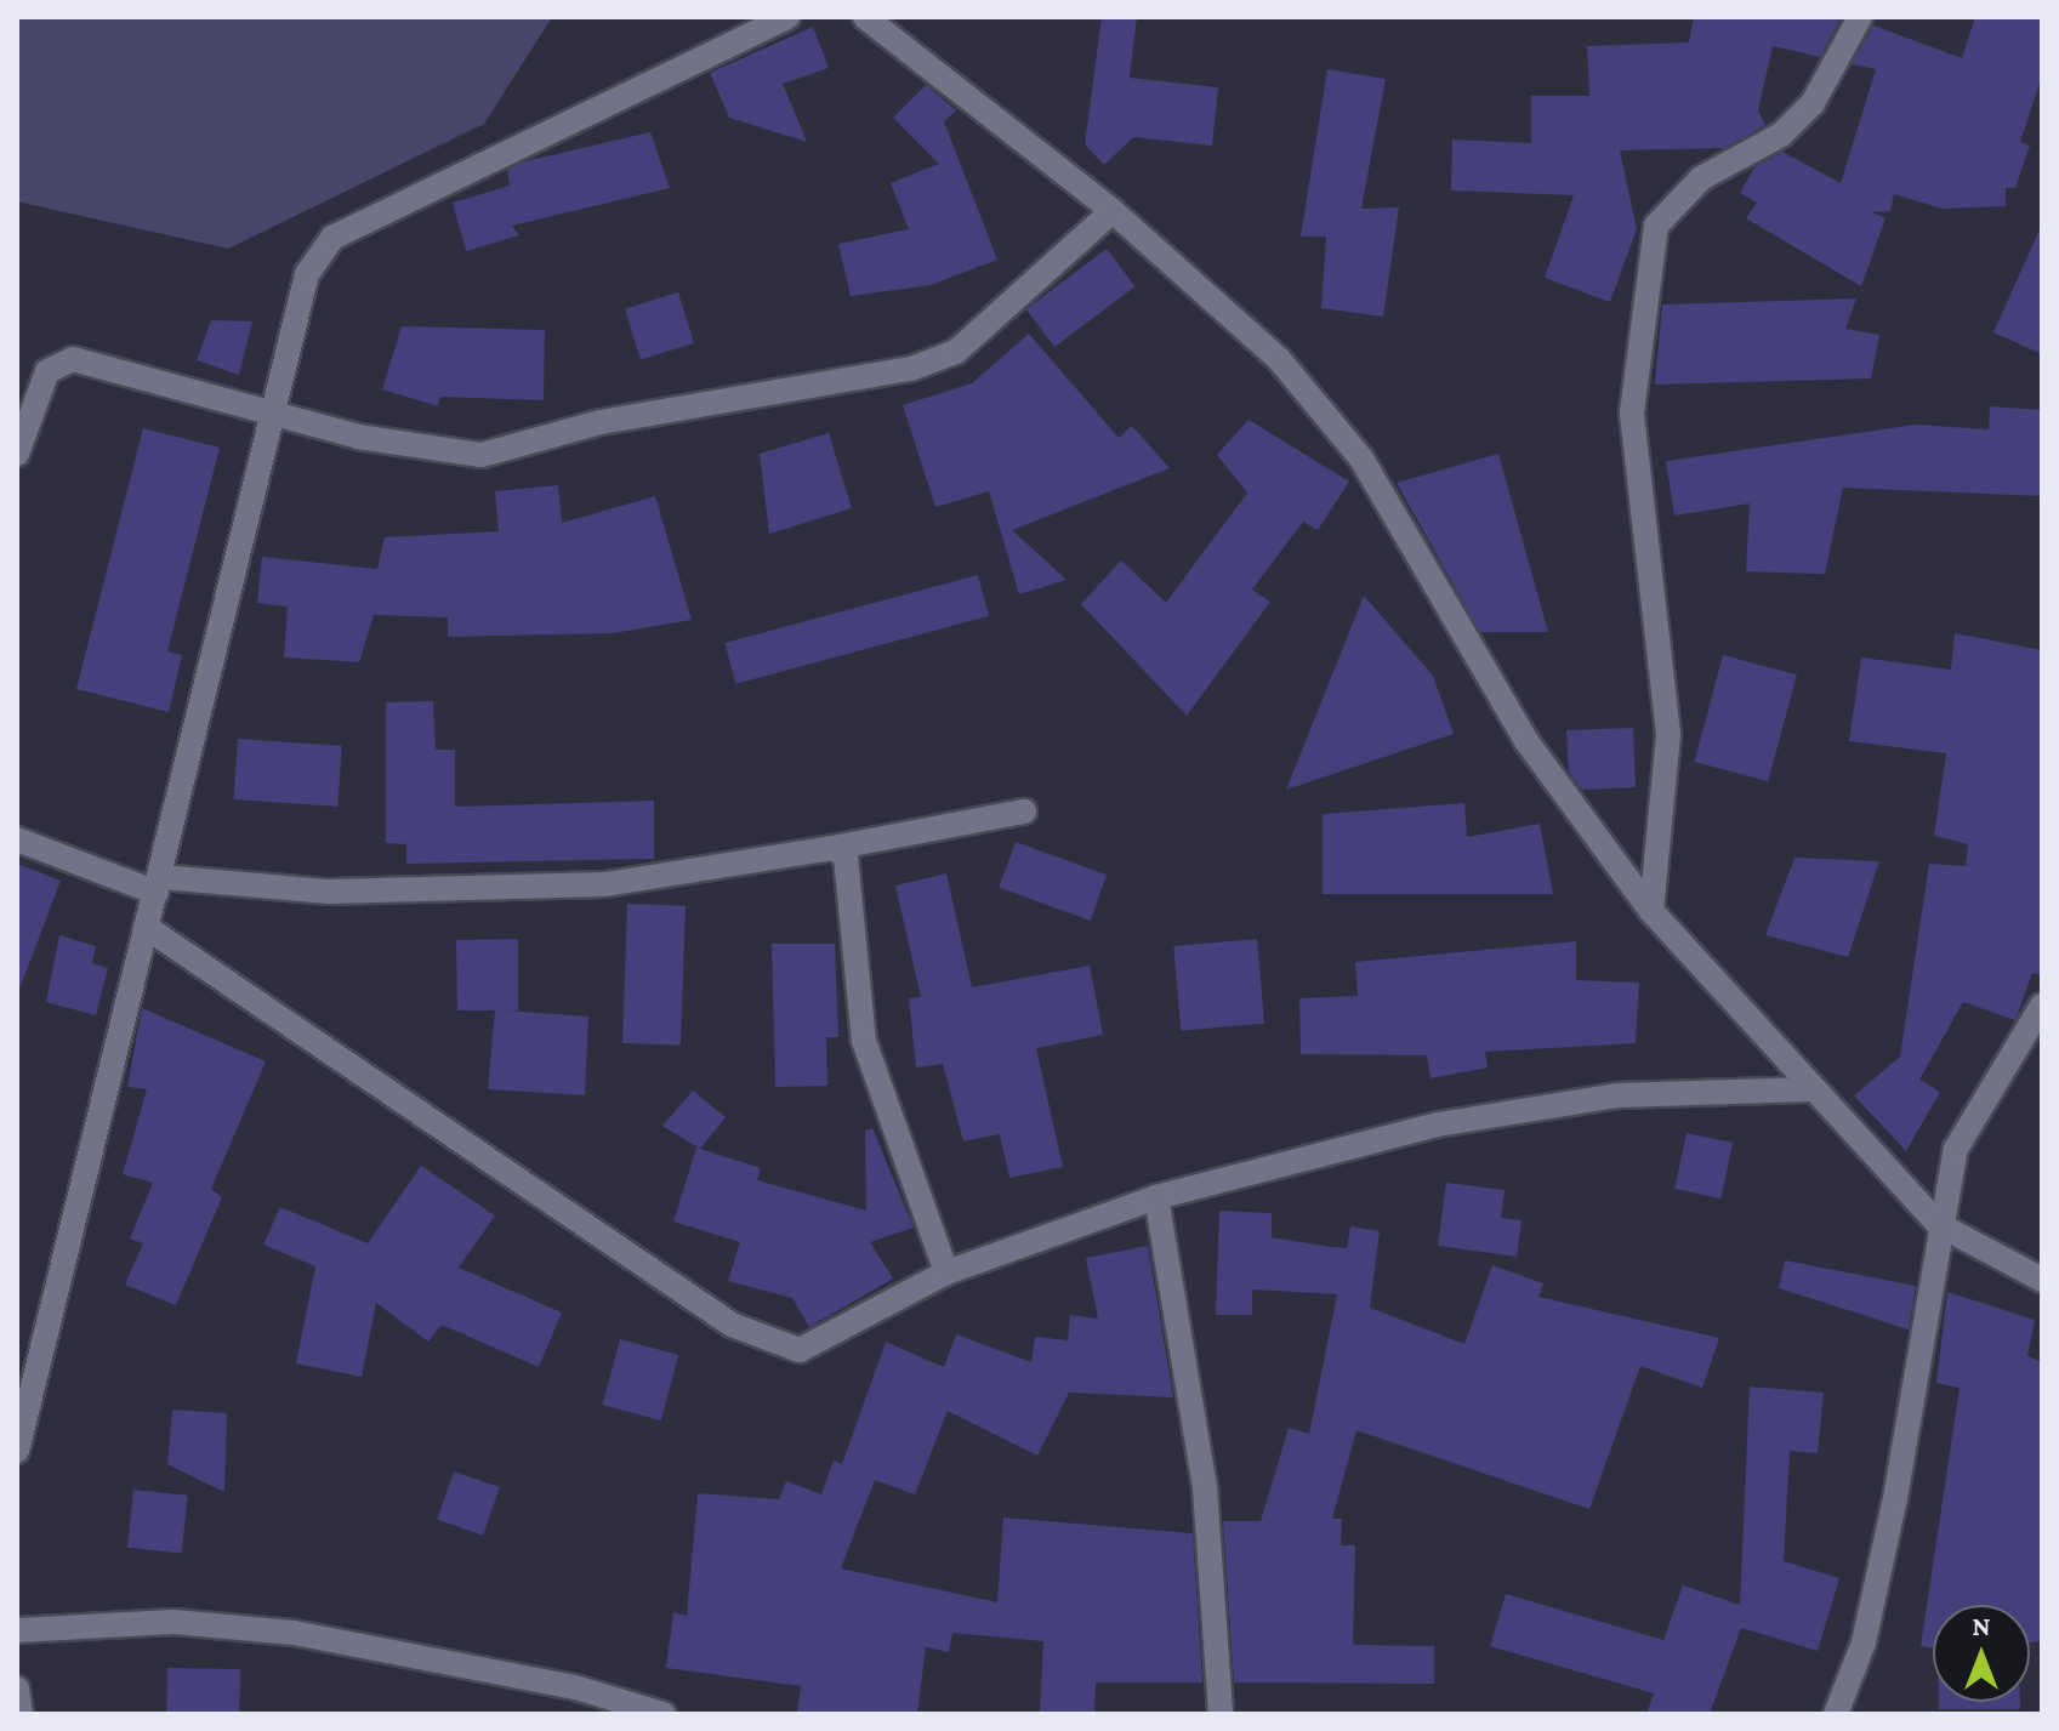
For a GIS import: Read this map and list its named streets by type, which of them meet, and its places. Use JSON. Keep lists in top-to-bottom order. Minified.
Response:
{"north":"top"}
